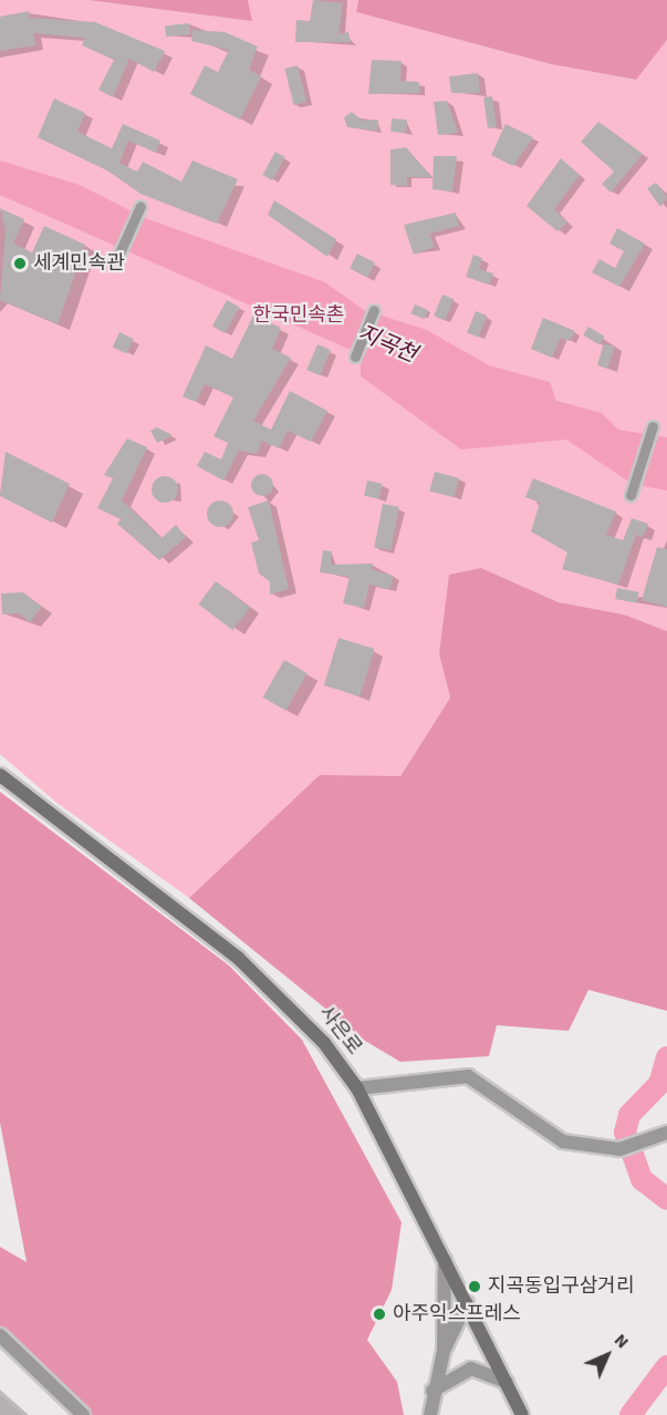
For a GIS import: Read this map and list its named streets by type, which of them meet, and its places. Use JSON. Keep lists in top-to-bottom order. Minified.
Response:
{"streets":{"main road":["사은로"]},"water":["지곡천"],"parks":["한국민속촌"],"places":["세계민속관","지곡동입구삼거리","아주익스프레스"],"north":"top right"}
